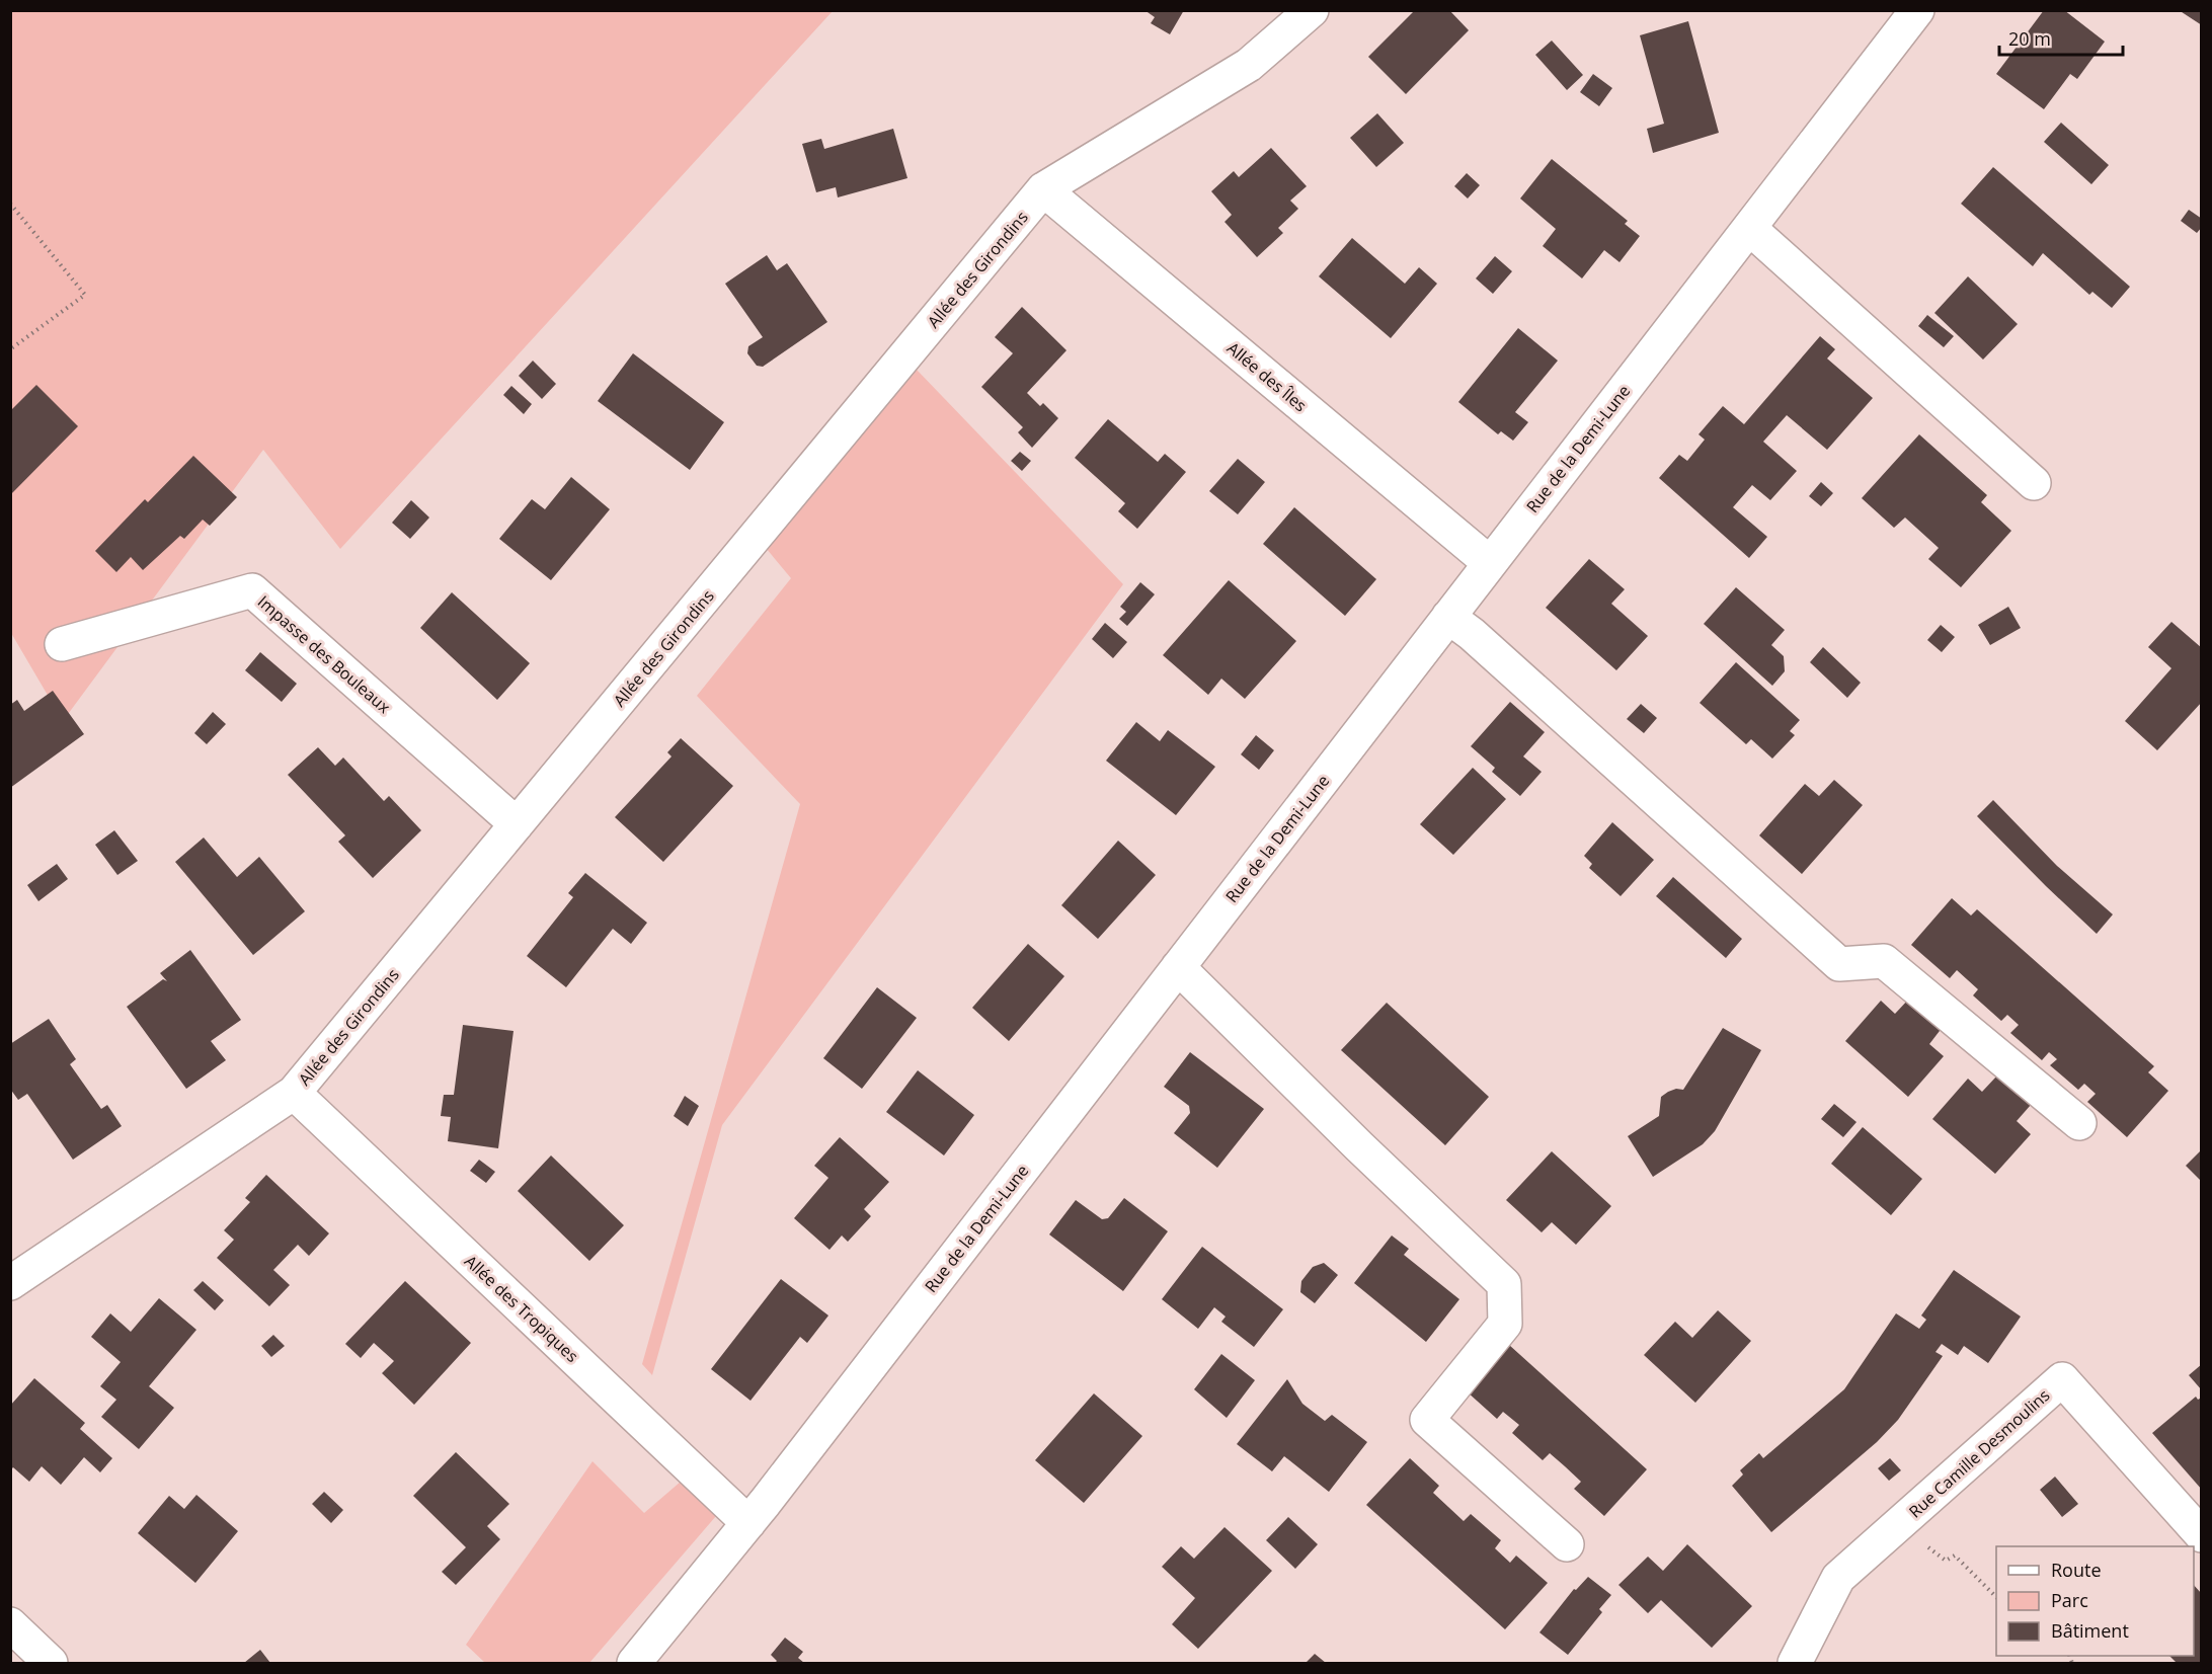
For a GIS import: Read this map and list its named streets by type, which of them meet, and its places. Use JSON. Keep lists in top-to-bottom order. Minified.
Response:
{"streets":{"street":["Allée des Girondins","Allée des Îles","Rue de la Demi-Lune","Impasse des Bouleaux","Allée des Tropiques","Rue Camille Desmoulins"]},"crossings":[["Allée des Girondins","Allée des Îles"],["Allée des Girondins","Impasse des Bouleaux"],["Allée des Girondins","Allée des Tropiques"],["Allée des Îles","Rue de la Demi-Lune"],["Rue de la Demi-Lune","Allée des Tropiques"]],"legend":["Route","Parc","Bâtiment"],"scale_bar":"20 m"}
